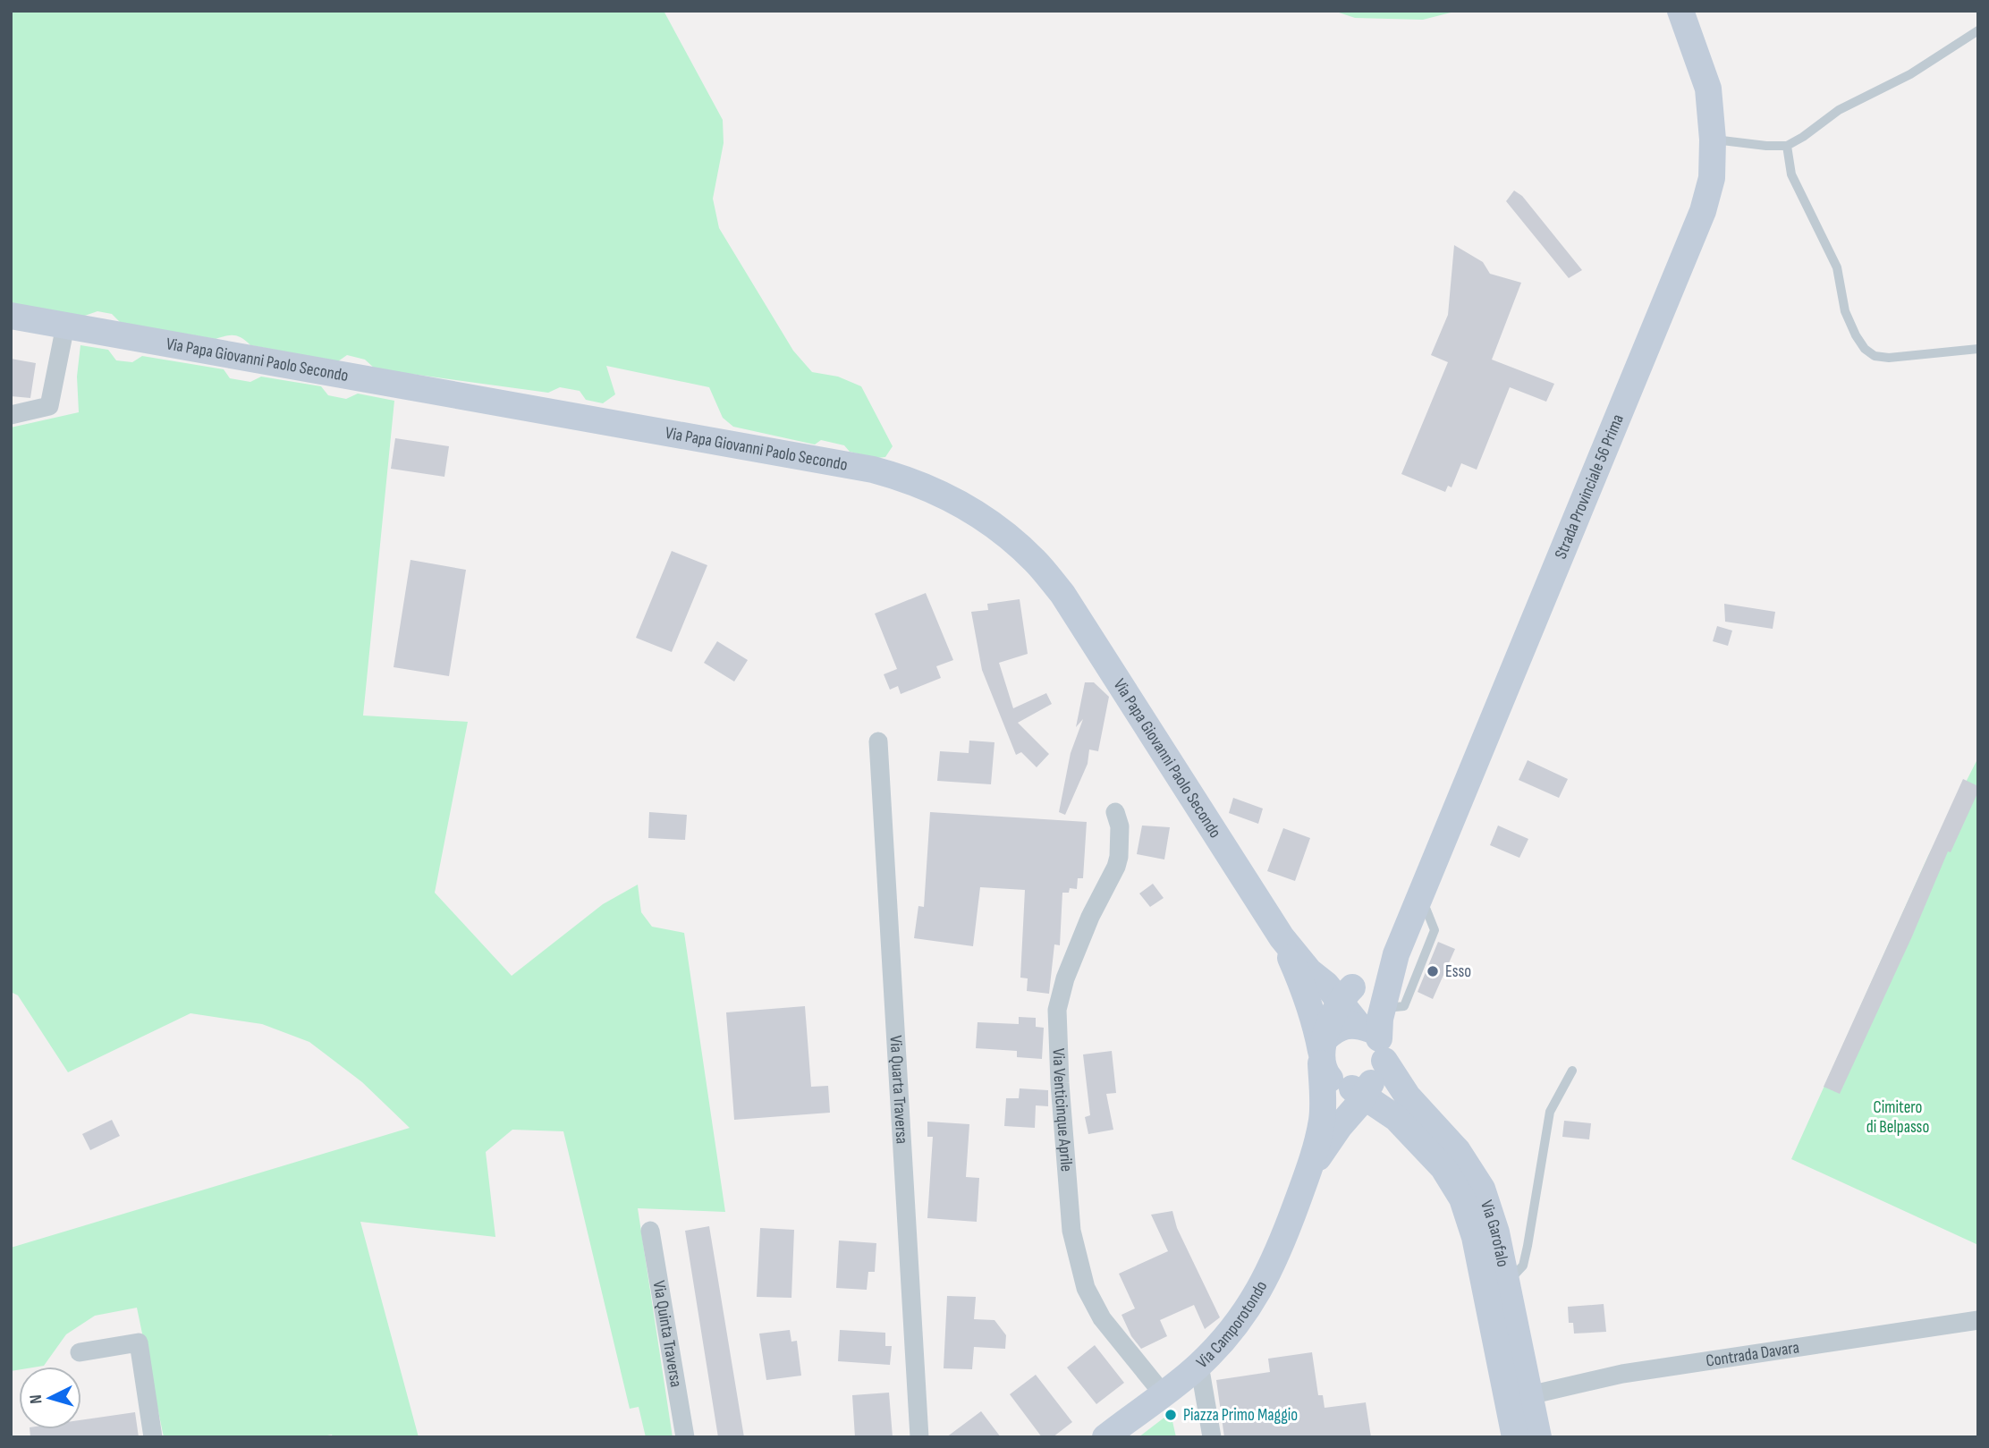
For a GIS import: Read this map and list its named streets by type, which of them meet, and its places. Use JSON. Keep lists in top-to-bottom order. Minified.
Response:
{"streets":{"main road":["Via Papa Giovanni Paolo Secondo","Strada Provinciale 56 Prima","Via Garofalo","Via Camporotondo"],"street":["Via Quarta Traversa","Via Venticinque Aprile","Via Quinta Traversa","Contrada Davara"]},"crossings":[["Strada Provinciale 56 Prima","Via Garofalo"],["Via Venticinque Aprile","Via Camporotondo"],["Via Garofalo","Contrada Davara"]],"parks":["Cimitero di Belpasso"],"places":["Esso","Piazza Primo Maggio"],"north":"left"}
